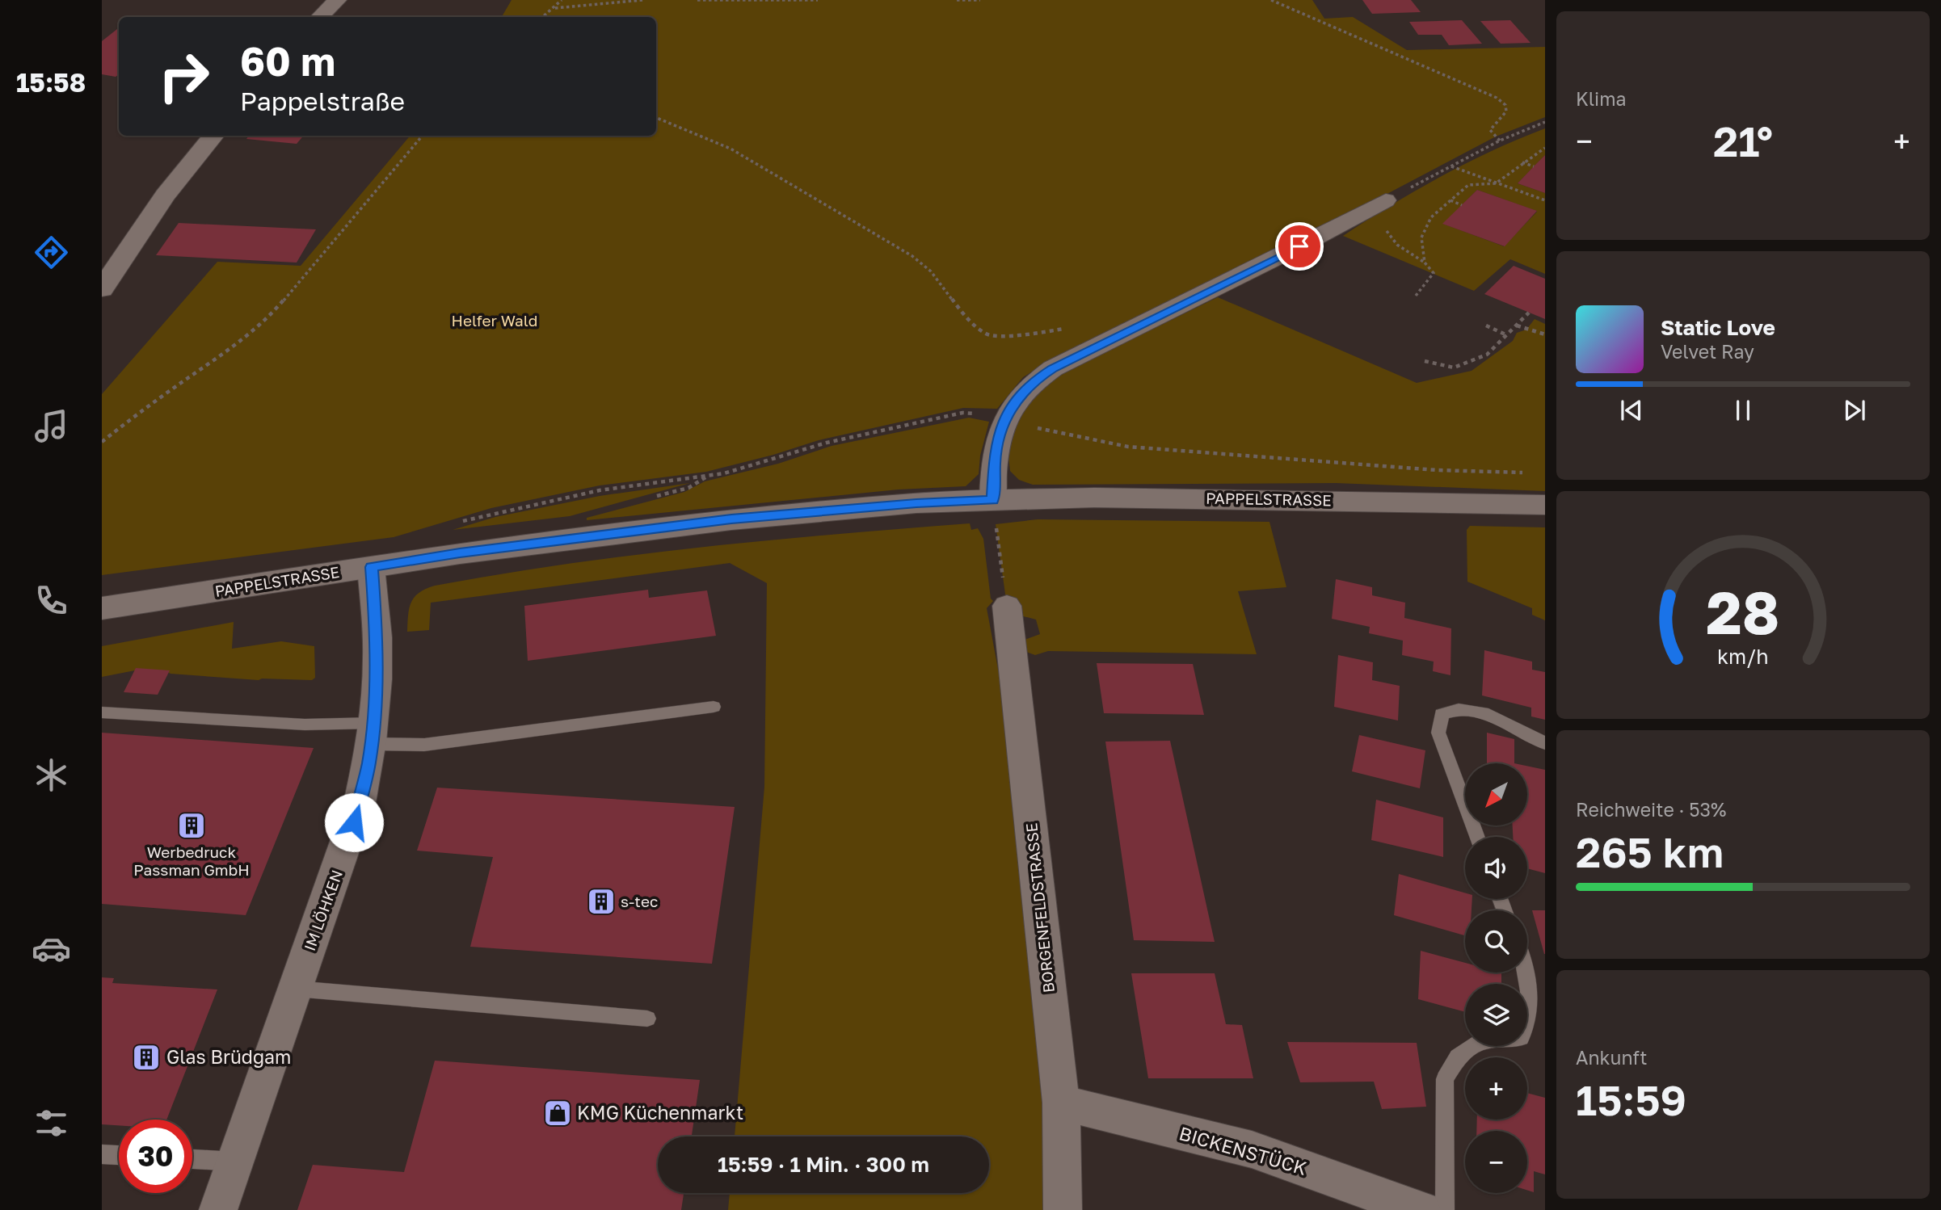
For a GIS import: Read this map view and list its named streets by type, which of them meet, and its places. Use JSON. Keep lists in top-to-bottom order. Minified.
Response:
{"streets":{"street":["PAPPELSTRASSE","BORGENFELDSTRASSE","IM LÖHKEN","BICKENSTÜCK"]},"crossings":[["PAPPELSTRASSE","IM LÖHKEN"],["BORGENFELDSTRASSE","BICKENSTÜCK"]],"parks":["Helfer Wald"],"places":{"building":["Werbedruck Passman GmbH","s-tec","Glas Brüdgam"],"shop":["KMG Küchenmarkt"]},"north":"bottom left","page":{"tabs":"15:58","tile":["Klima",["Reichweite · 53%","265 km"],["Ankunft","15:59"]],"turn":["60 m","Pappelstraße"],"heat":["−","21°","+"],"song":["Static Love","Velvet Ray"],"map_buttons":["+","−"],"limit":"30","trip":"15:59 · 1 Min. · 300 m","gauge":["28","km/h"]}}
